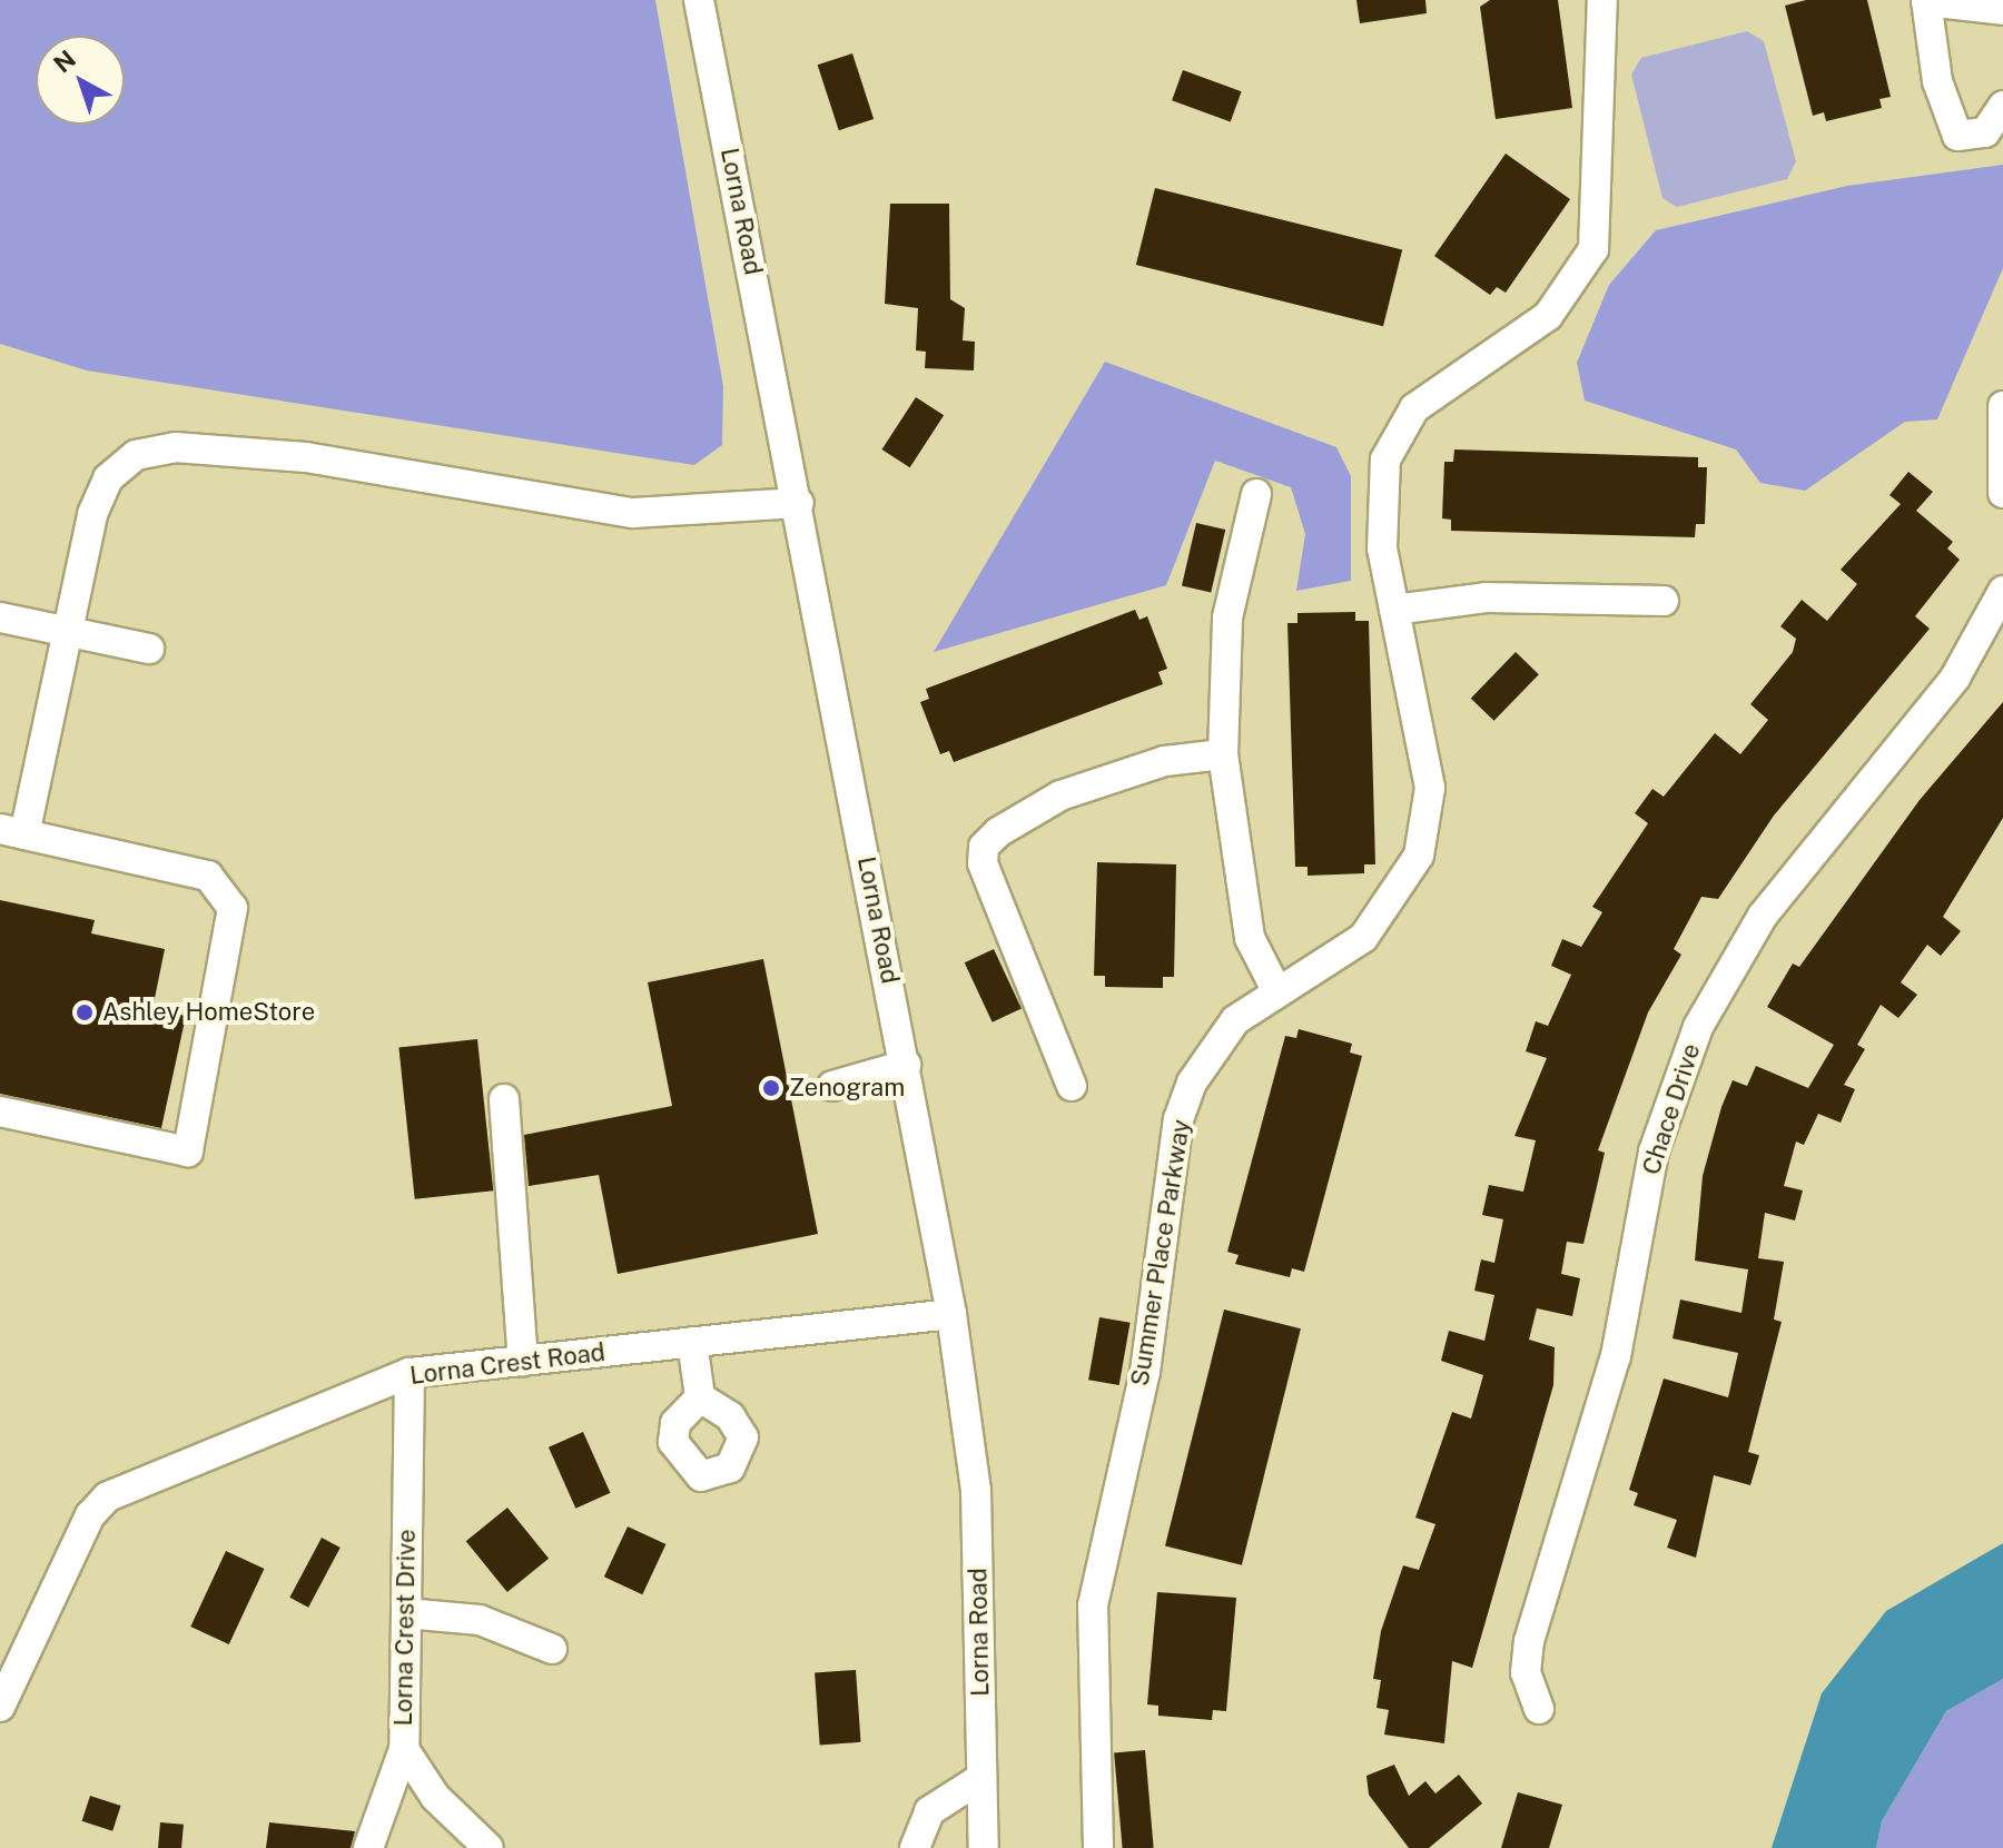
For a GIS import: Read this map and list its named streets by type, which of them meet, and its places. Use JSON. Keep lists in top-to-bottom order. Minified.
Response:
{"streets":{"street":["Lorna Road","Chace Drive","Summer Place Parkway","Lorna Crest Road","Lorna Crest Drive"]},"crossings":[["Lorna Road","Lorna Crest Road"],["Lorna Crest Road","Lorna Crest Drive"]],"places":["Ashley HomeStore","Zenogram"],"north":"top left"}
